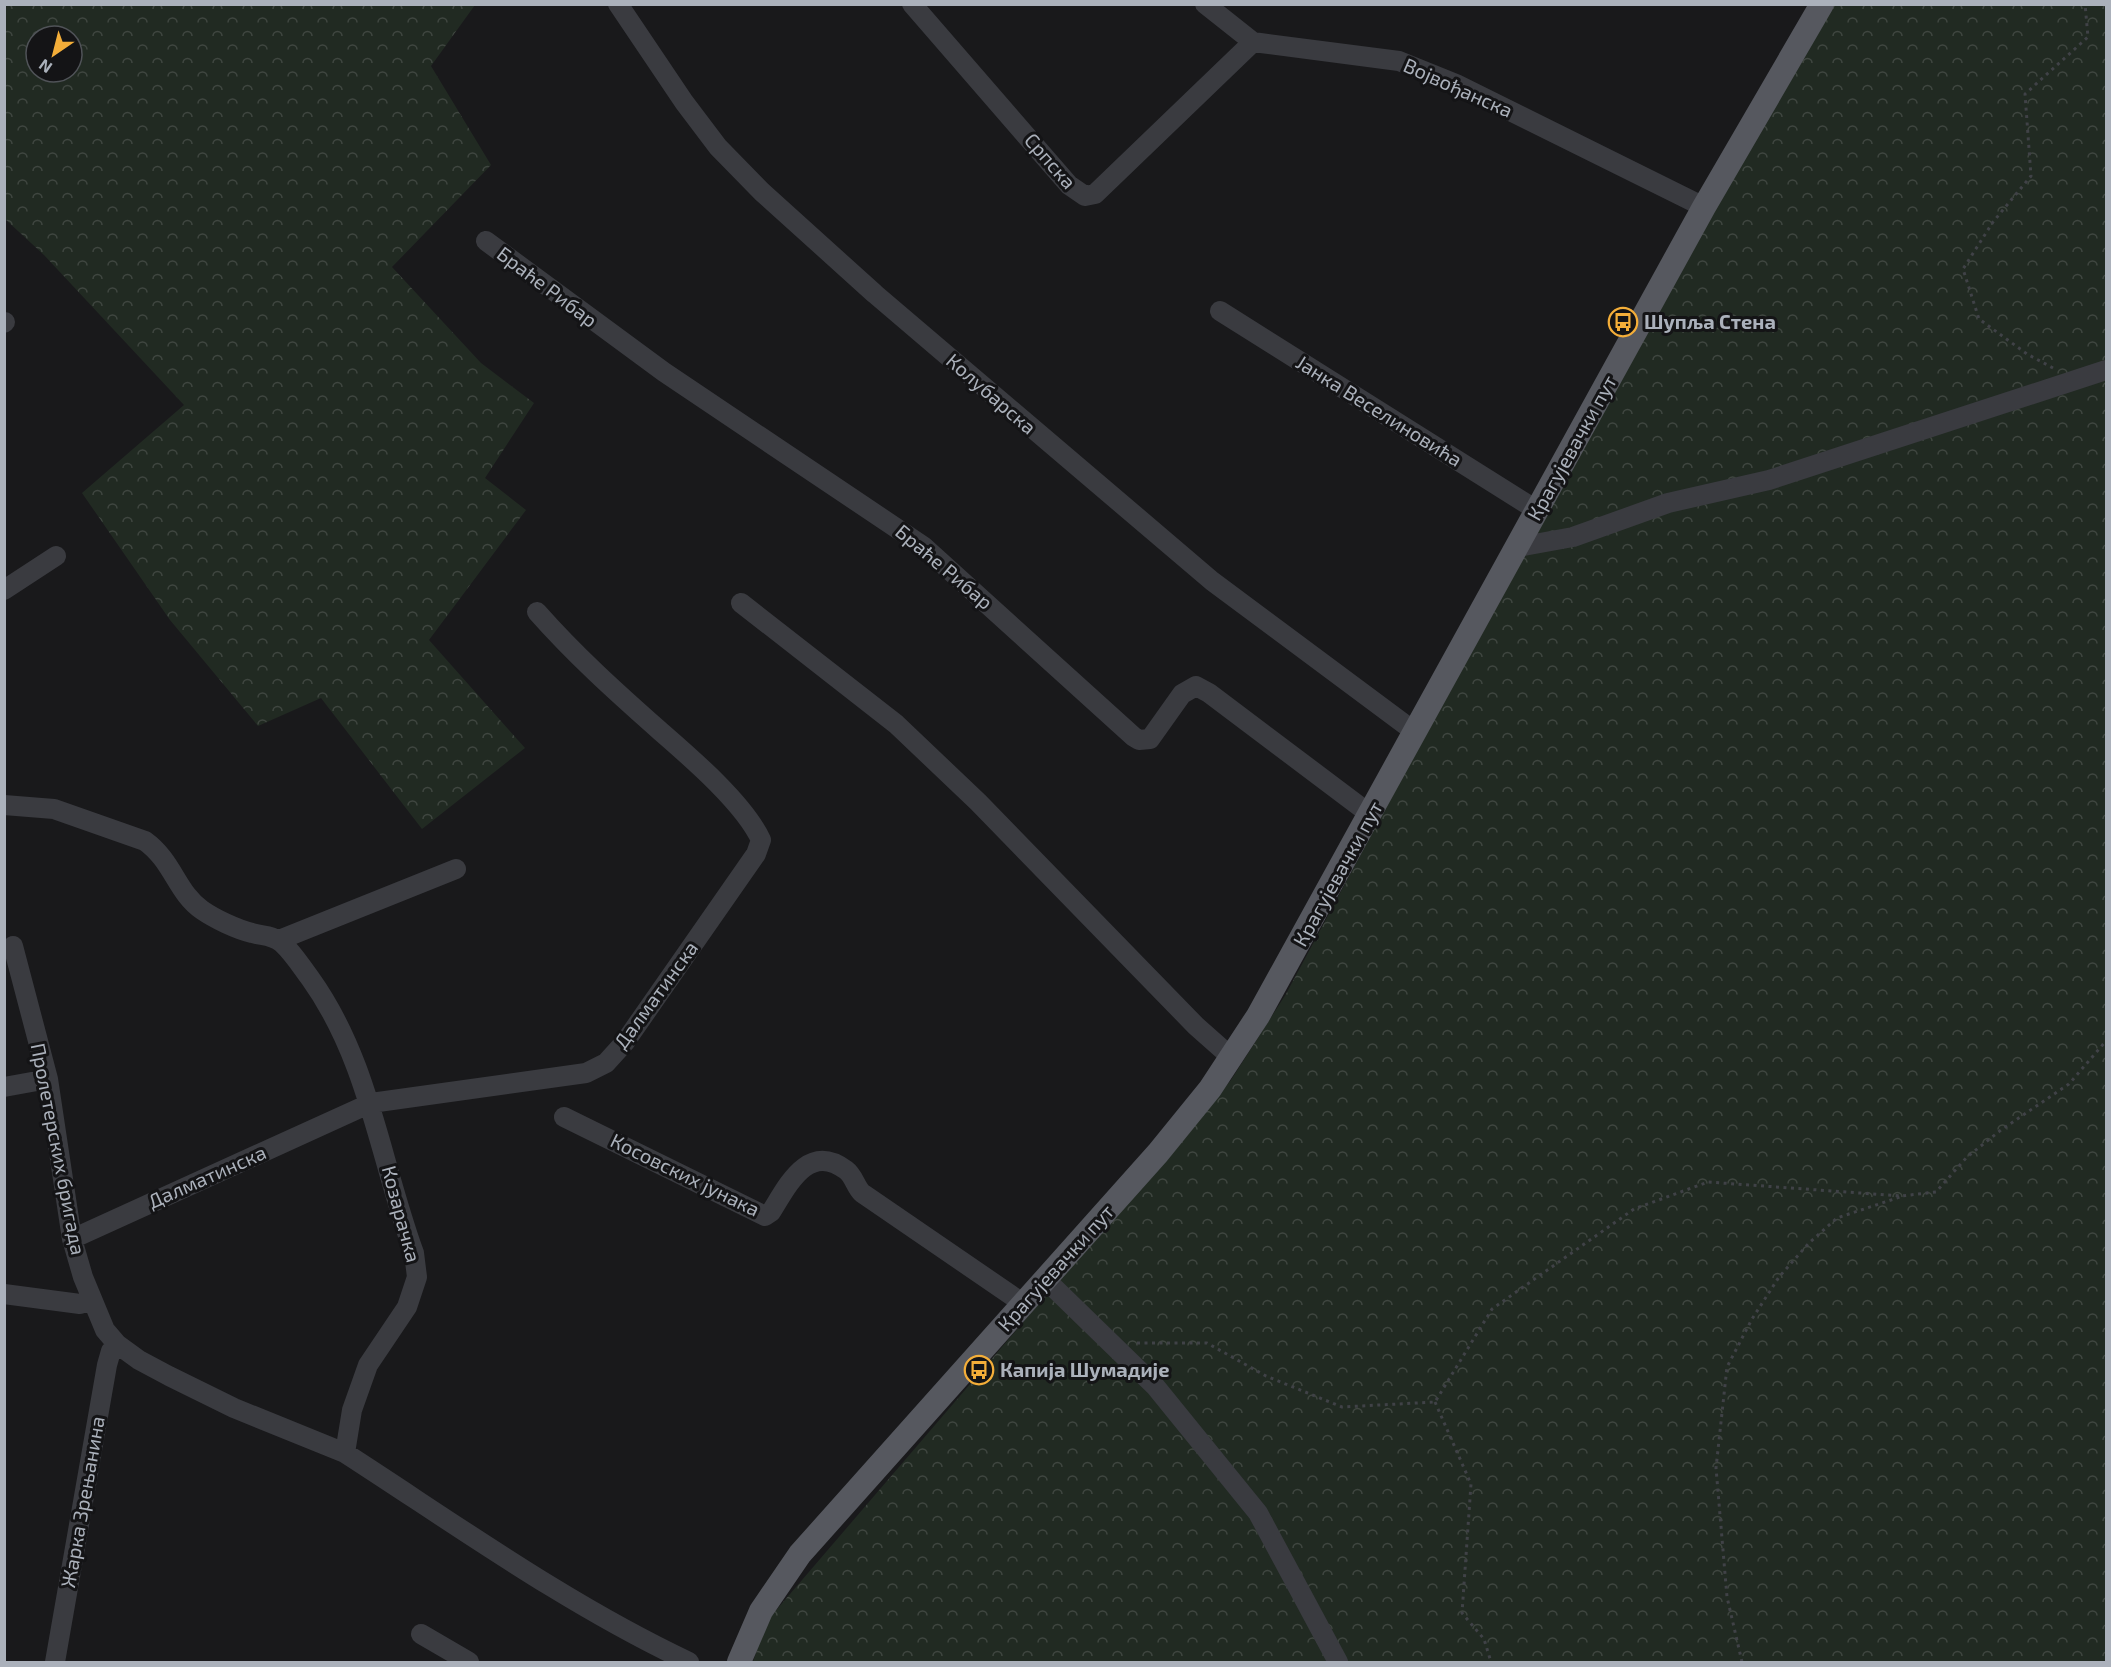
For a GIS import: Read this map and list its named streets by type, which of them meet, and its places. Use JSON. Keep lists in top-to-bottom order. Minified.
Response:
{"streets":{"main road":["Крагујевачки пут"],"street":["Војвођанска","Српска","Браће Рибар","Колубарска","Јанка Веселиновића","Далматинска","Пролетерских бригада","Косовских јунака","Козарачка","Жарка Зрењанина"]},"crossings":[["Војвођанска","Српска"],["Војвођанска","Крагујевачки пут"],["Браће Рибар","Крагујевачки пут"],["Колубарска","Крагујевачки пут"],["Јанка Веселиновића","Крагујевачки пут"],["Крагујевачки пут","Косовских јунака"],["Далматинска","Пролетерских бригада"],["Далматинска","Козарачка"],["Пролетерских бригада","Козарачка"],["Пролетерских бригада","Жарка Зрењанина"]],"places":{"bus stop":["Шупља Стена","Капија Шумадије"]},"north":"bottom left"}
